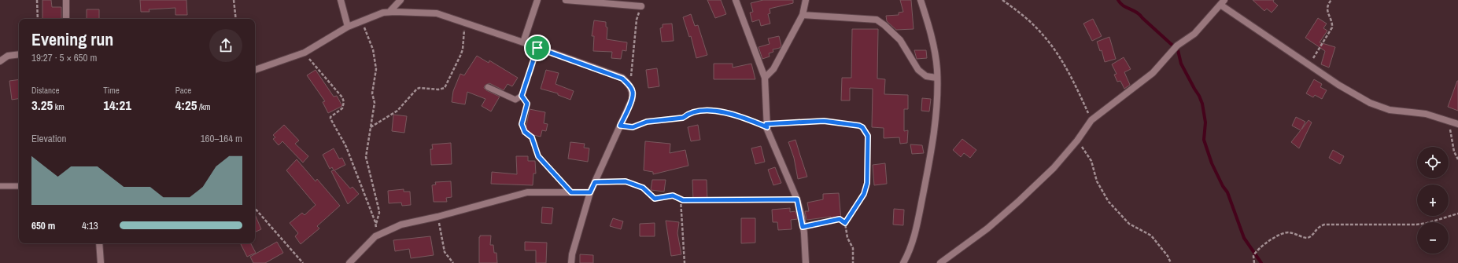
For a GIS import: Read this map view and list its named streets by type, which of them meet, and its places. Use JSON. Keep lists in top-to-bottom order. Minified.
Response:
{"page":{"heading":["Evening run","19:27 · 5 × 650 m"],"stats":[["Distance","3.25 km"],["Time","14:21"],["Pace","4:25 /km"]],"chart":["Elevation","160–164 m"],"map_buttons":["+","−"],"list":[{"name":"650 m","note":"4:13"}]}}
